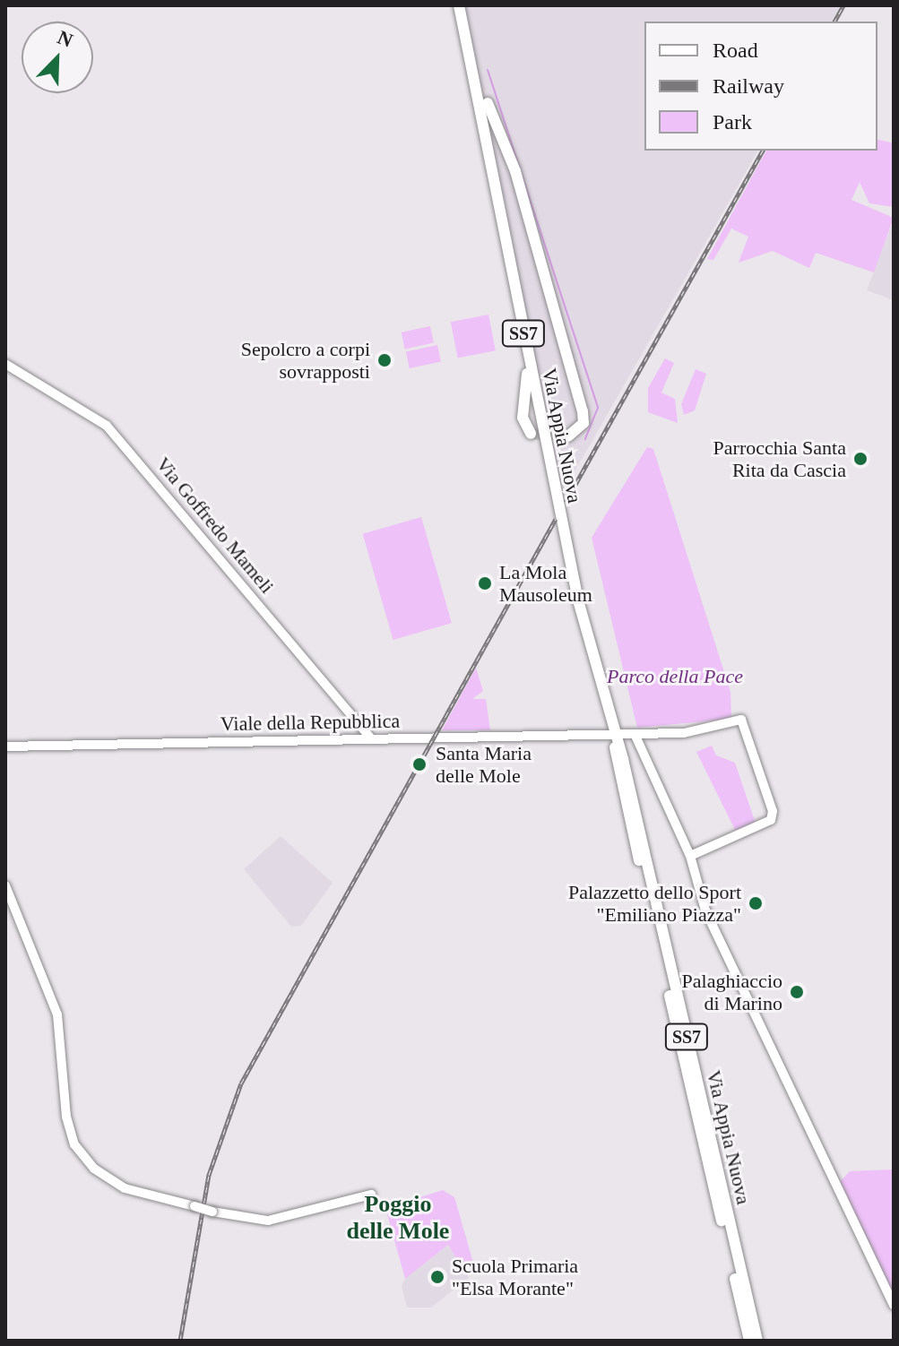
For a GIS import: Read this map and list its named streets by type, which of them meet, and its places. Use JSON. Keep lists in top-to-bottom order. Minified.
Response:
{"streets":{"main road":["SS7","Via Appia Nuova"],"street":["Via Goffredo Mameli","Viale della Repubblica"]},"crossings":[["Via Appia Nuova","Viale della Repubblica"],["Via Goffredo Mameli","Viale della Repubblica"]],"districts":["Poggio delle Mole"],"parks":["Parco della Pace"],"places":["Sepolcro a corpi sovrapposti","Parrocchia Santa Rita da Cascia","La Mola Mausoleum","Santa Maria delle Mole","Palazzetto dello Sport \"Emiliano Piazza\"","Palaghiaccio di Marino","Scuola Primaria \"Elsa Morante\""],"legend":["Road","Railway","Park"],"north":"top right"}
